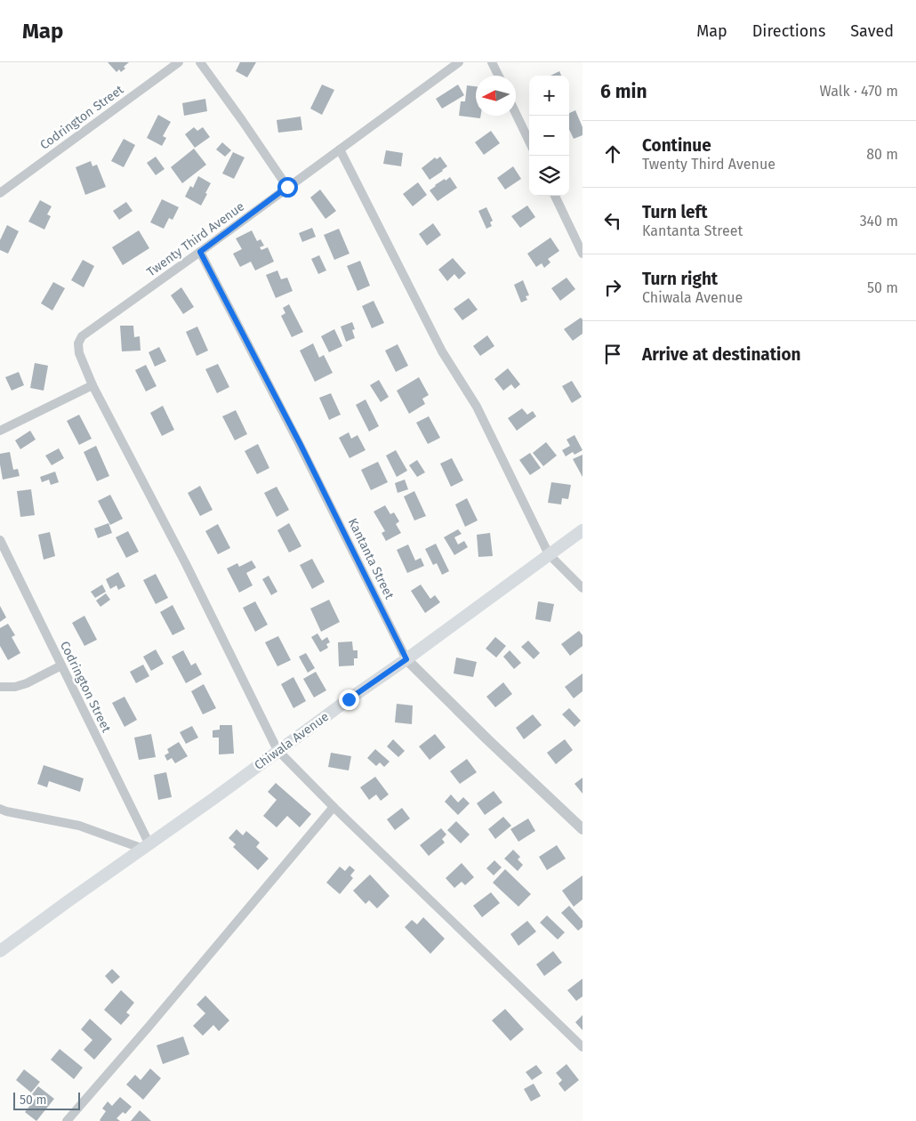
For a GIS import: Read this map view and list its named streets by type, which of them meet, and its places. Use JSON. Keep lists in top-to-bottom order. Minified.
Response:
{"streets":{"main road":["Chiwala Avenue"],"street":["Codrington Street","Twenty Third Avenue","Kantanta Street"]},"crossings":[["Codrington Street","Chiwala Avenue"],["Twenty Third Avenue","Kantanta Street"],["Kantanta Street","Chiwala Avenue"]],"scale_bar":"50 m","north":"left","page":{"header":"Map","nav":["Map","Directions","Saved"],"heading":["6 min","Walk · 470 m"],"map_buttons":["+","−"],"list":[["Continue","Twenty Third Avenue","80 m"],["Turn left","Kantanta Street","340 m"],["Turn right","Chiwala Avenue","50 m"],"Arrive at destination"],"scale":"50 m"}}
